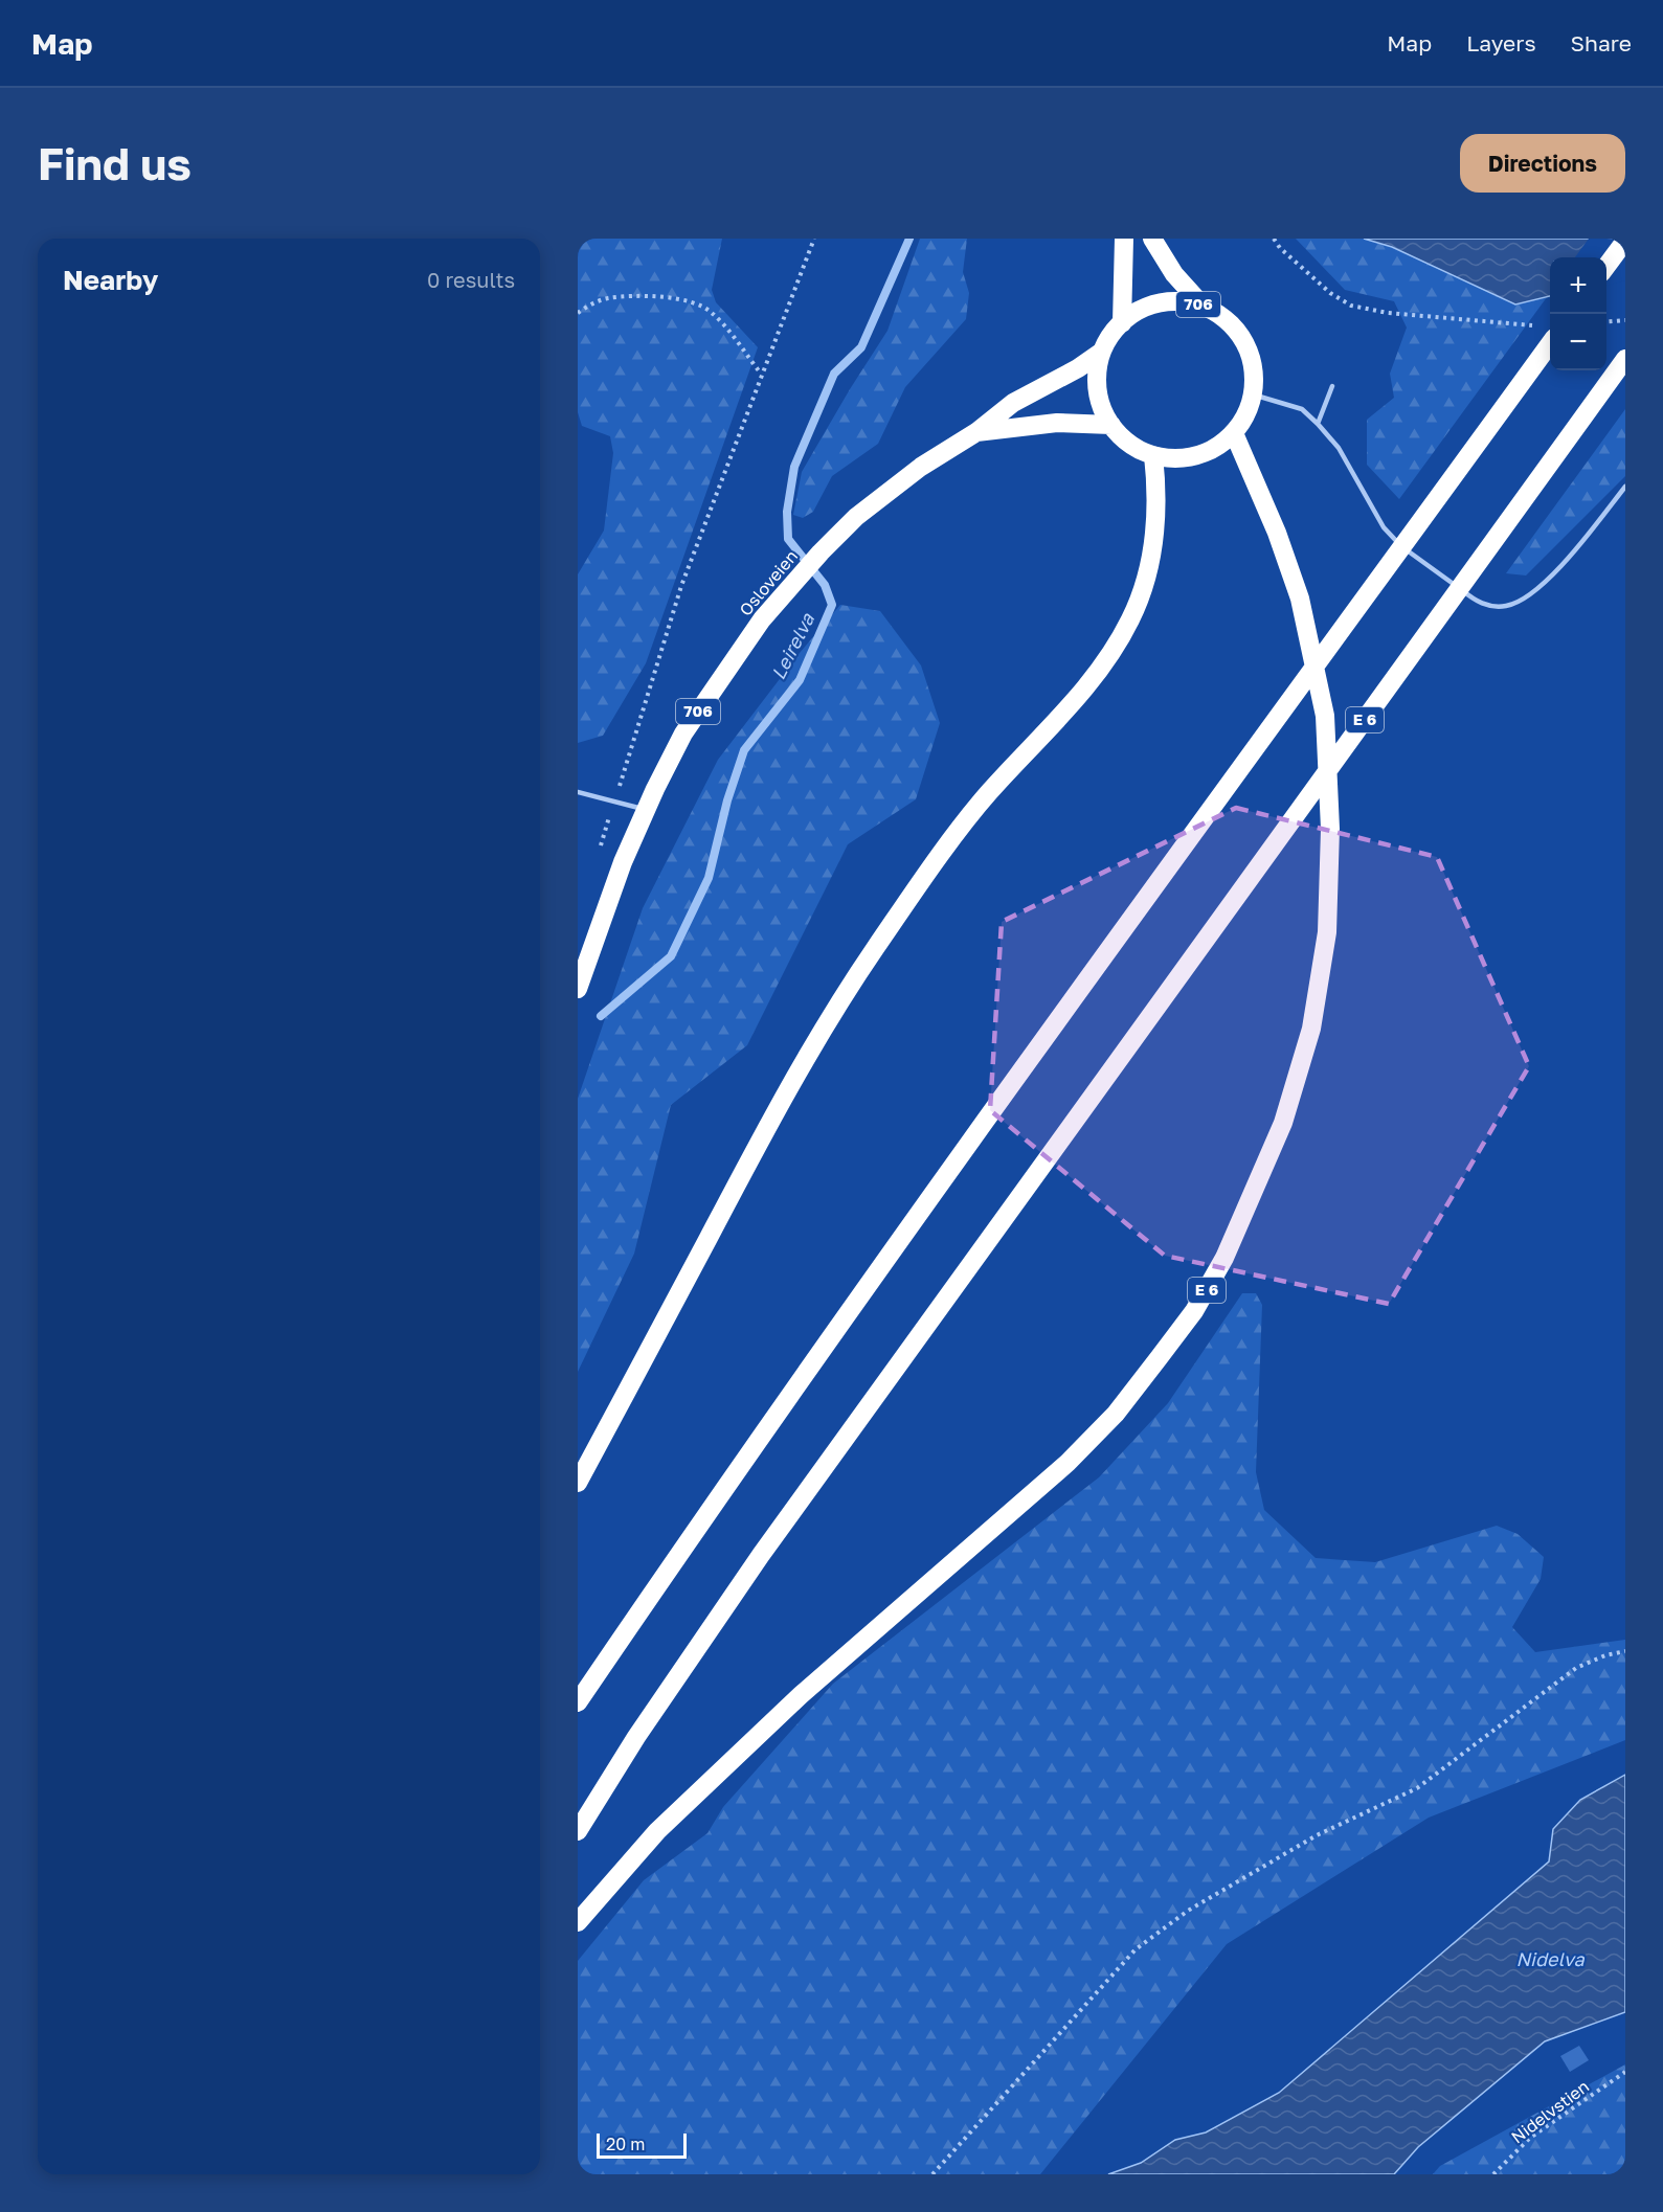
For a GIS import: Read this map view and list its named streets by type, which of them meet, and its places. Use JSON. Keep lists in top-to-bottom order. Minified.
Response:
{"streets":{"highway":["706","Osloveien","E 6"],"path":["Nidelvstien"]},"crossings":[["706","Osloveien"],["706","E 6"],["Osloveien","E 6"]],"water":["Leirelva","Nidelva"],"scale_bar":"20 m","page":{"header":"Map","nav":["Map","Layers","Share"],"buttons":"Directions","title":"Find us","heading":["Nearby","0 results"],"map_buttons":["+","−"],"scale":"20 m"}}
